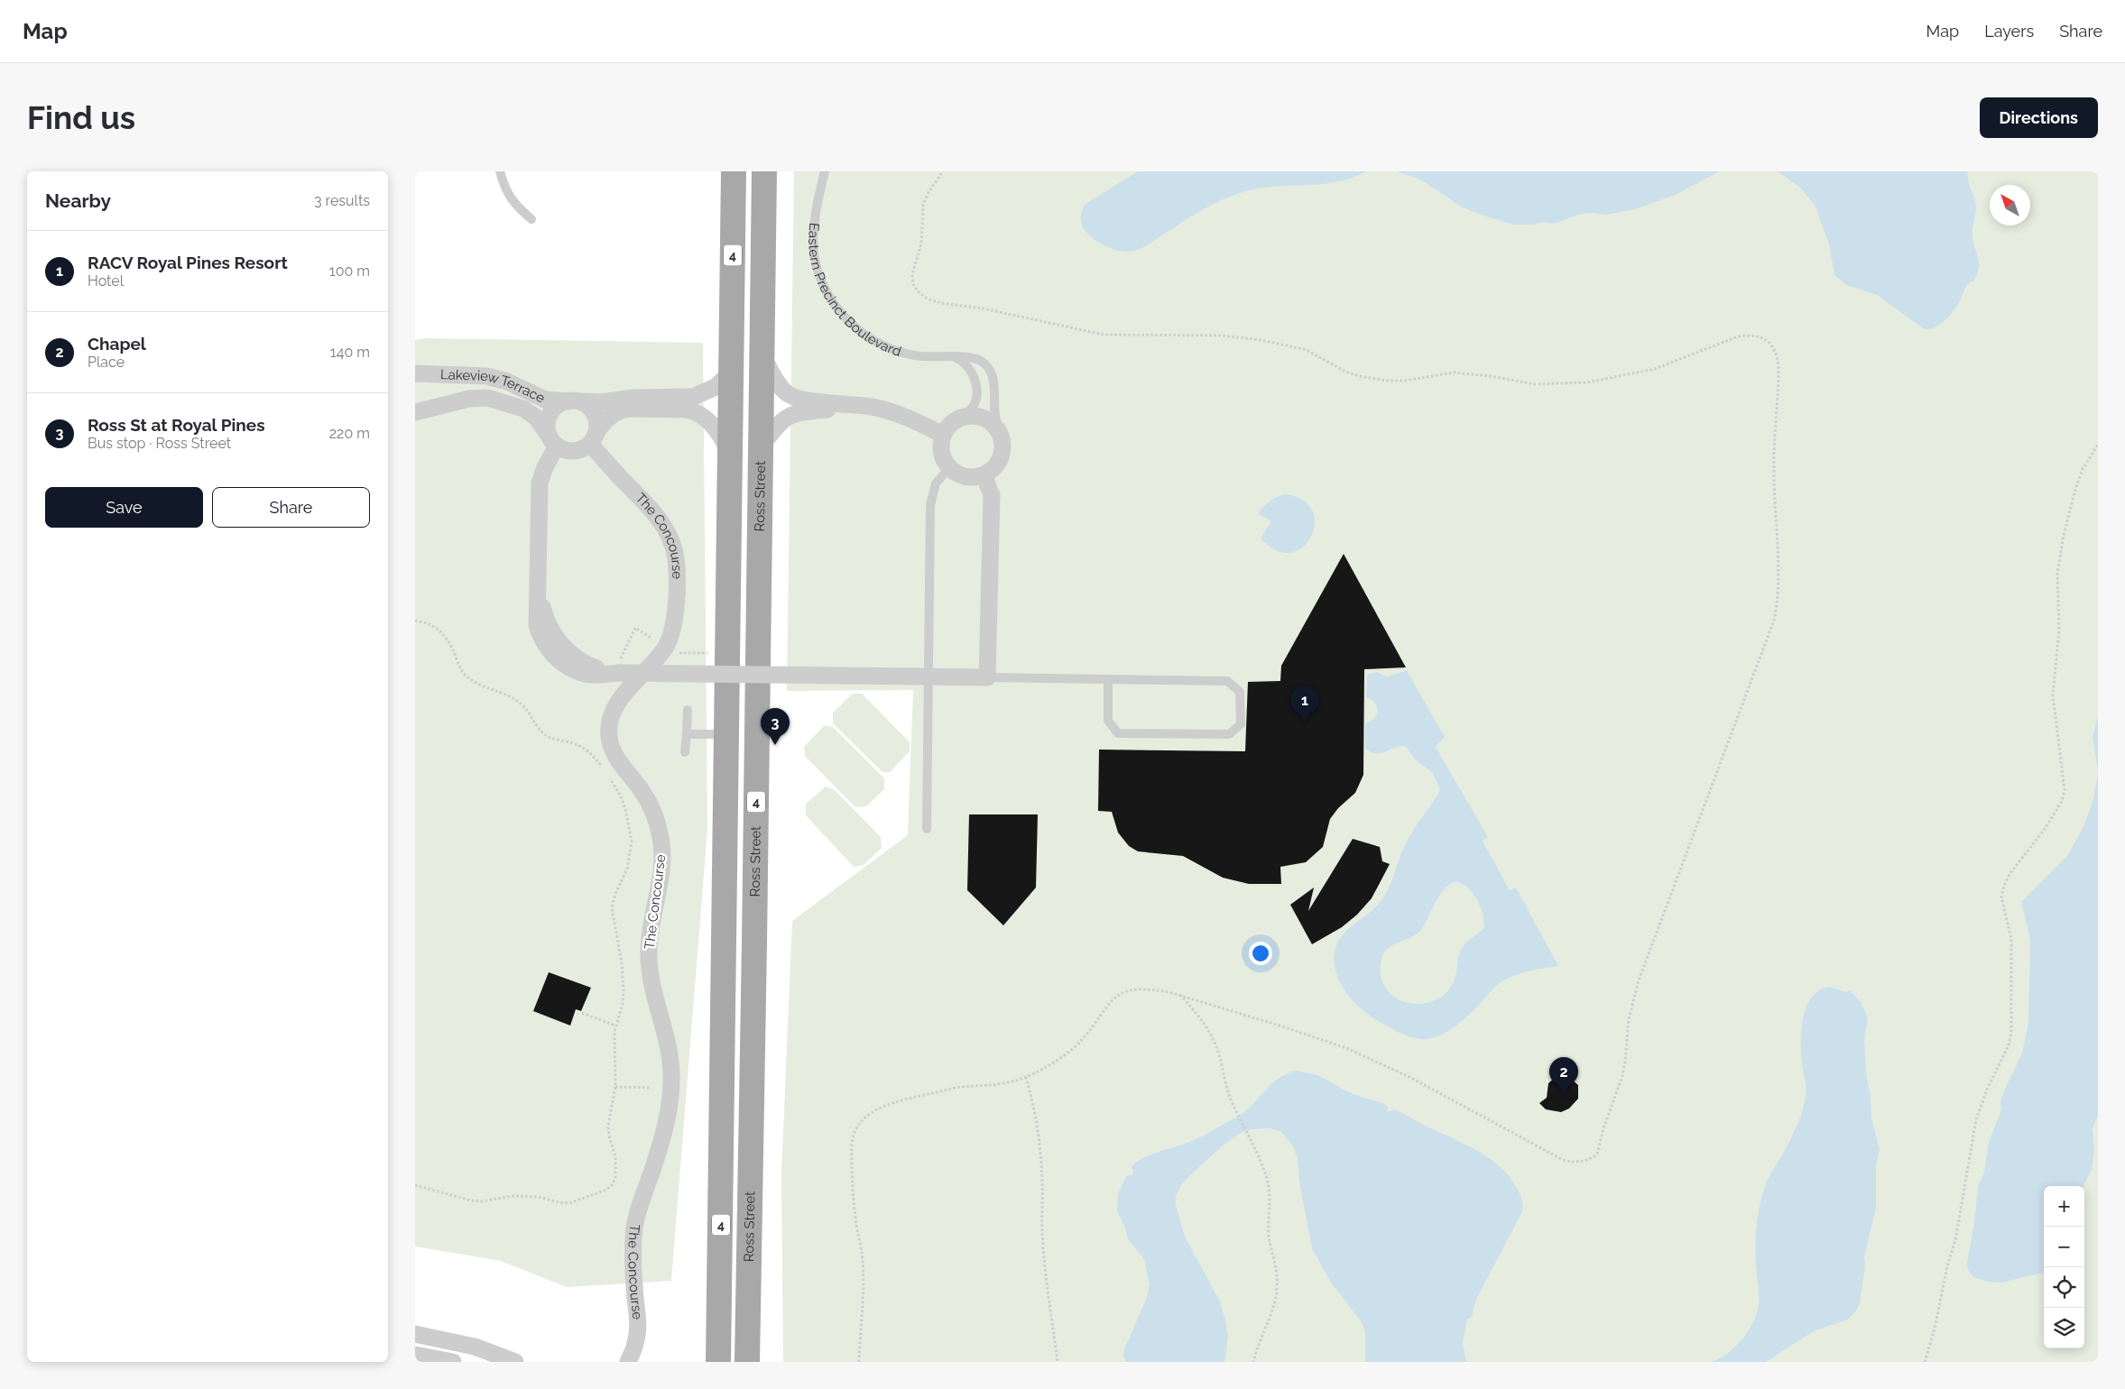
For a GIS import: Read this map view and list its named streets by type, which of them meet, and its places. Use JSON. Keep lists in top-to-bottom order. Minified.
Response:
{"streets":{"main road":["4","Ross Street"],"street":["Lakeview Terrace","The Concourse"],"lane":["Eastern Precinct Boulevard"]},"crossings":[["4","Lakeview Terrace"],["Lakeview Terrace","The Concourse"]],"north":"top left","page":{"header":"Map","nav":["Map","Layers","Share"],"buttons":["Directions",["Save","Share"]],"title":"Find us","heading":["Nearby","3 results"],"list":[{"mark":"1","name":"RACV Royal Pines Resort","note":"Hotel","value":"100 m"},{"mark":"2","name":"Chapel","note":"Place","value":"140 m"},{"mark":"3","name":"Ross St at Royal Pines","note":"Bus stop · Ross Street","value":"220 m"}],"pins":["1","3","2"],"map_buttons":["+","−"]}}
